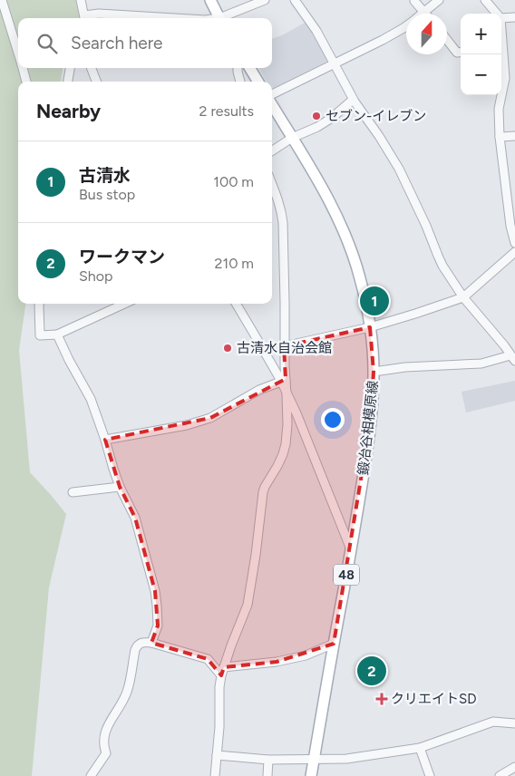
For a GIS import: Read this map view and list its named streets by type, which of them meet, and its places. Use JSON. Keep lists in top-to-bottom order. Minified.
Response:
{"streets":{"main road":["鍛冶谷相模原線","48"]},"places":{"other":["セブン-イレブン","古清水自治会館"],"health":["クリエイトSD"]},"north":"top","page":{"map_buttons":["+","−"],"search":"Search here","heading":["Nearby","2 results"],"list":[{"mark":"1","name":"古清水","note":"Bus stop","value":"100 m"},{"mark":"2","name":"ワークマン","note":"Shop","value":"210 m"}],"pins":["1","2"]}}
